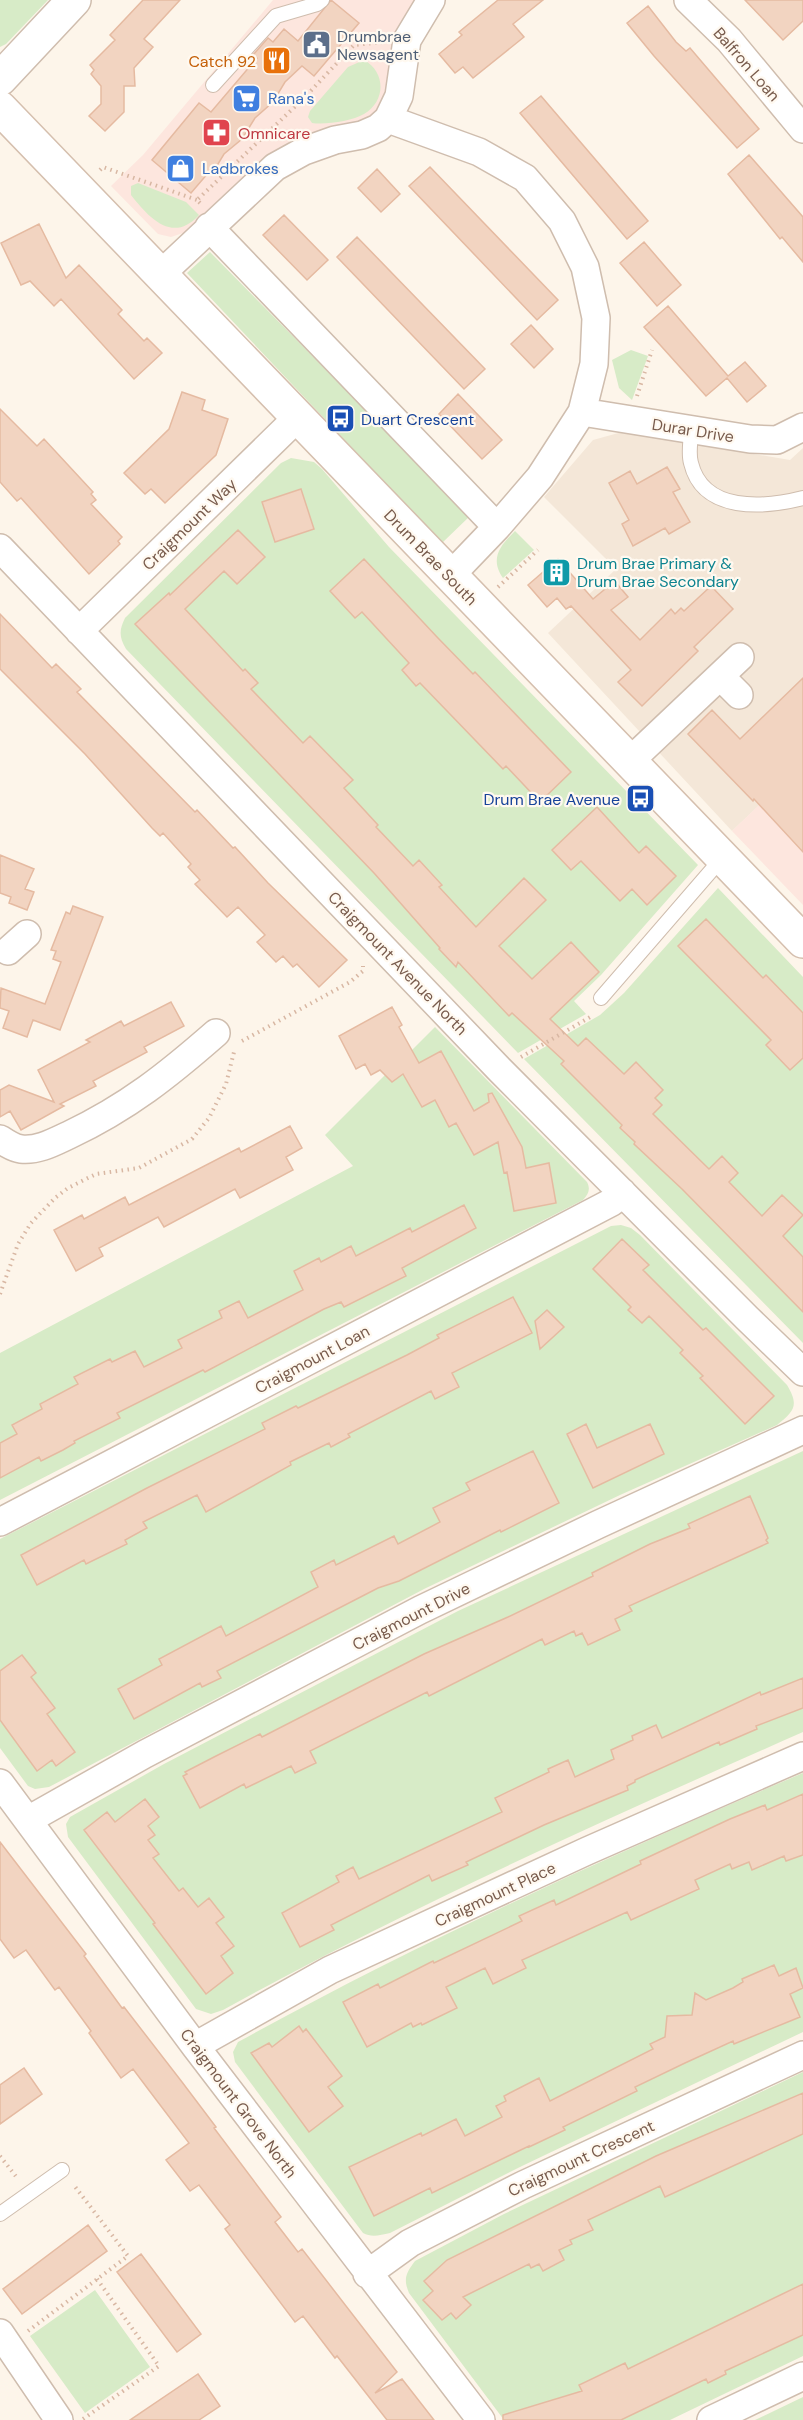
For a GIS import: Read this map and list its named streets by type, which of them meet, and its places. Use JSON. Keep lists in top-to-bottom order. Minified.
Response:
{"streets":{"main road":["Drum Brae South"],"street":["Balfron Loan","Durar Drive","Craigmount Way","Craigmount Avenue North","Craigmount Loan","Craigmount Drive","Craigmount Place","Craigmount Grove North","Craigmount Crescent"]},"crossings":[["Craigmount Way","Drum Brae South"],["Craigmount Way","Craigmount Avenue North"],["Craigmount Avenue North","Craigmount Loan"],["Craigmount Drive","Craigmount Grove North"],["Craigmount Place","Craigmount Grove North"],["Craigmount Grove North","Craigmount Crescent"]],"places":{"public building":["Drumbrae Newsagent"],"restaurant":["Catch 92"],"supermarket":["Rana's"],"pharmacy":["Omnicare"],"shop":["Ladbrokes"],"bus stop":["Duart Crescent","Drum Brae Avenue"],"building":["Drum Brae Primary & Drum Brae Secondary"]}}
